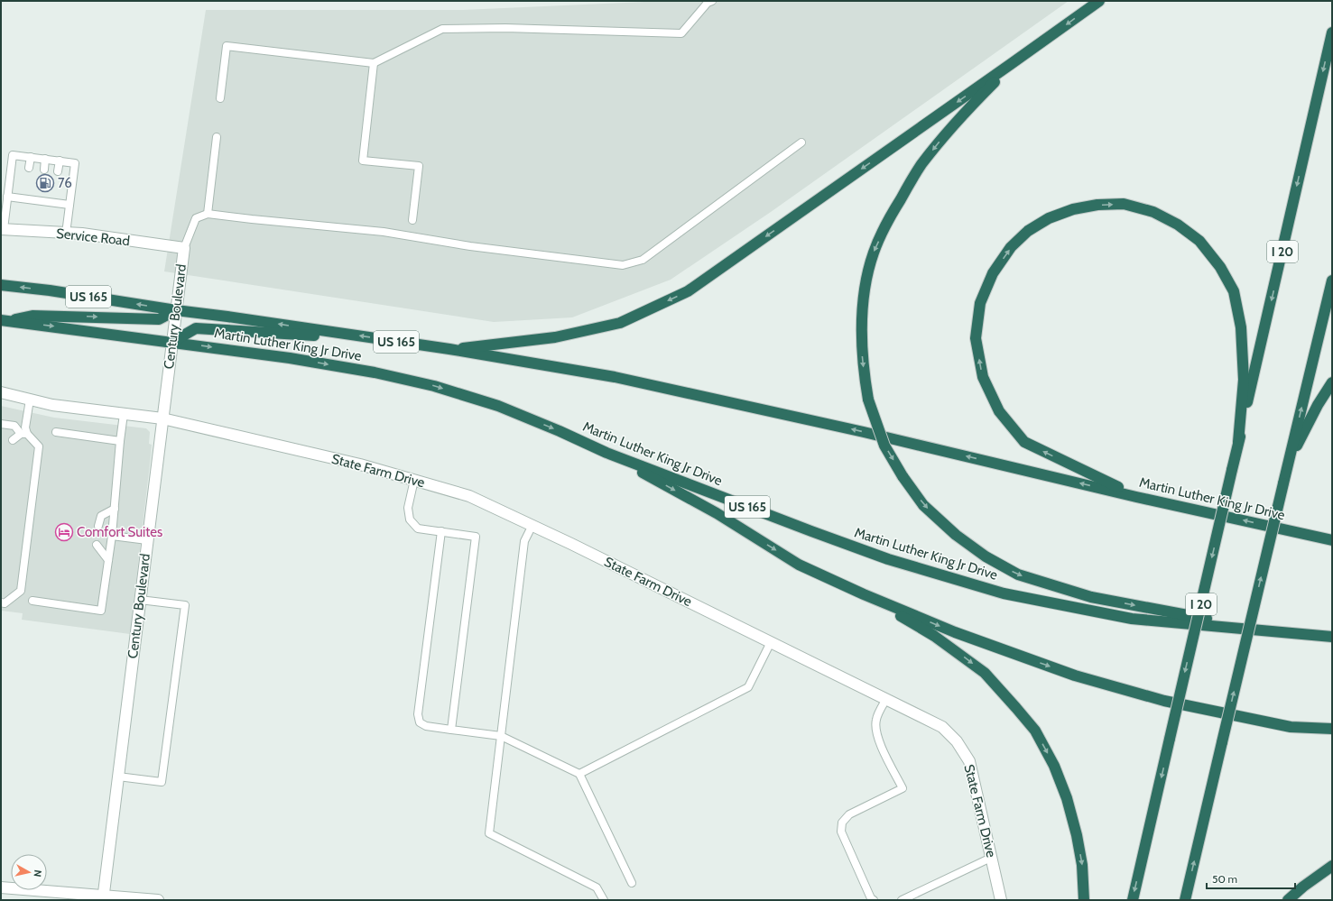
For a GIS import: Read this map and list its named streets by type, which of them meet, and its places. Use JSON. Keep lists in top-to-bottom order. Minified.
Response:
{"streets":{"highway":["I 20","US 165","Martin Luther King Jr Drive"],"street":["Service Road","Century Boulevard","State Farm Drive"]},"crossings":[["Service Road","Century Boulevard"],["Century Boulevard","Martin Luther King Jr Drive"],["Century Boulevard","State Farm Drive"]],"places":{"fuel station":["76"],"hotel":["Comfort Suites"]},"scale_bar":"50 m","north":"right"}
